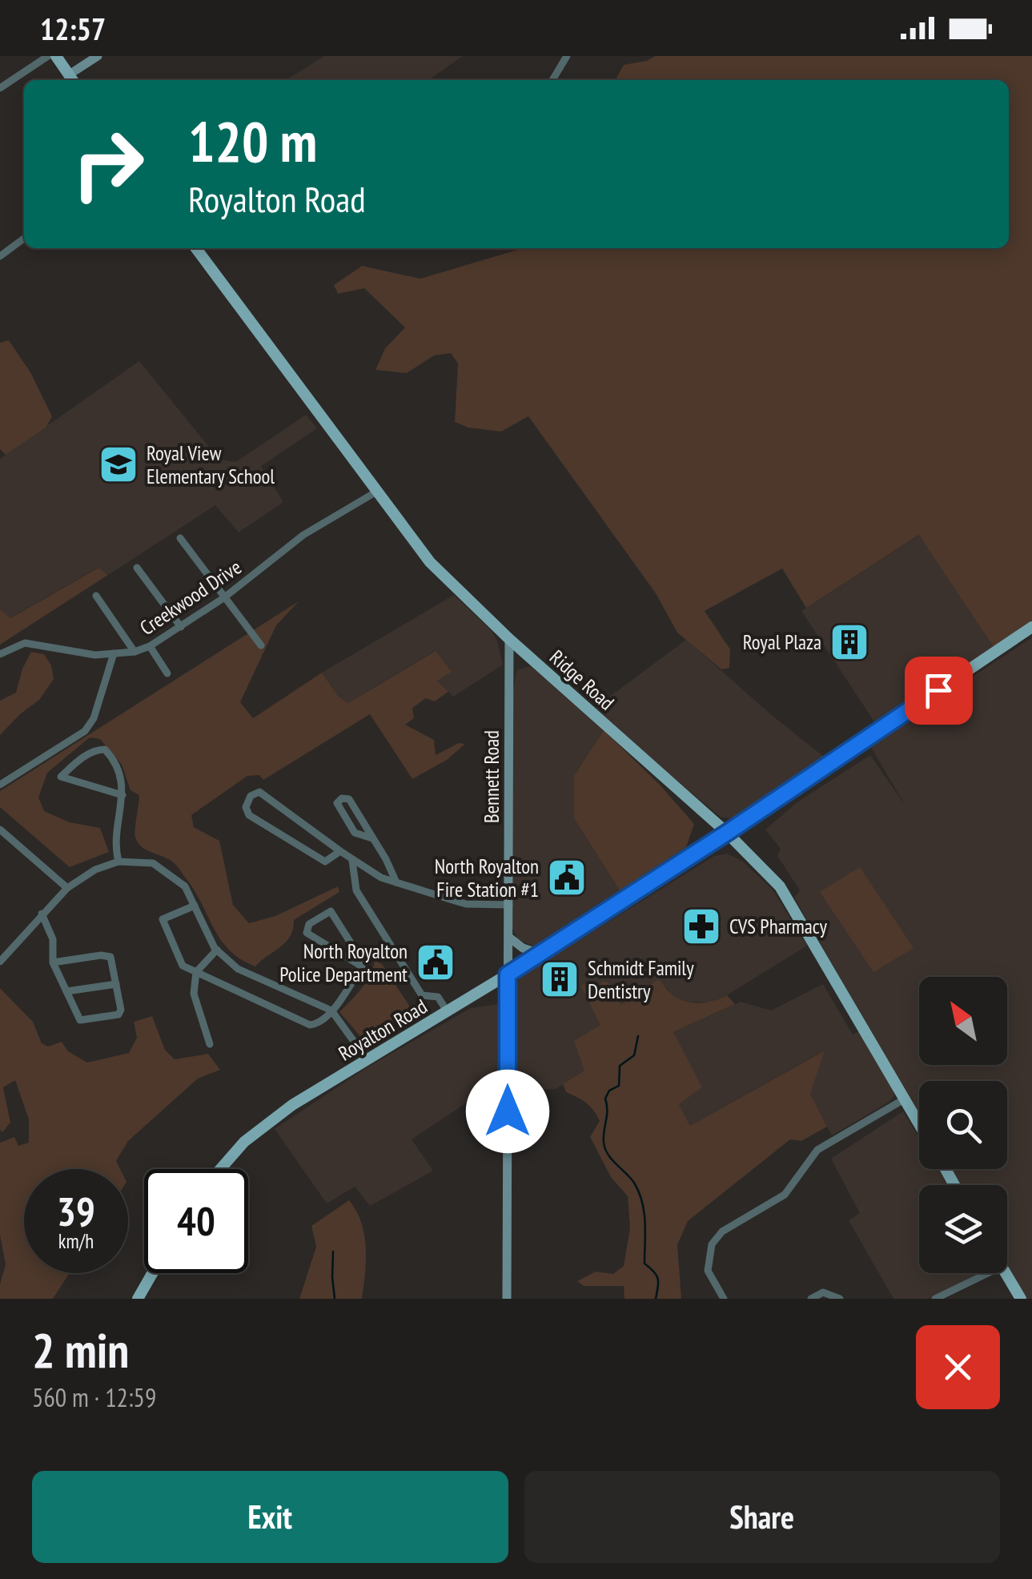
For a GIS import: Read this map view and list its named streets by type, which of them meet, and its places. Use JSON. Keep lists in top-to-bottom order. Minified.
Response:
{"streets":{"main road":["Ridge Road","Royalton Road"],"street":["Creekwood Drive","Bennett Road"]},"crossings":[["Creekwood Drive","Ridge Road"],["Ridge Road","Bennett Road"],["Ridge Road","Royalton Road"],["Bennett Road","Royalton Road"]],"places":{"school or university":["Royal View Elementary School"],"building":["Royal Plaza","Schmidt Family Dentistry"],"public building":["North Royalton Fire Station #1","North Royalton Police Department"],"pharmacy":["CVS Pharmacy"]},"north":"top left","page":{"status":"12:57","turn":["120 m","Royalton Road"],"speed":"39 km/h","limit":"40","heading":["2 min","560 m · 12:59"],"buttons":["Exit","Share"]}}
